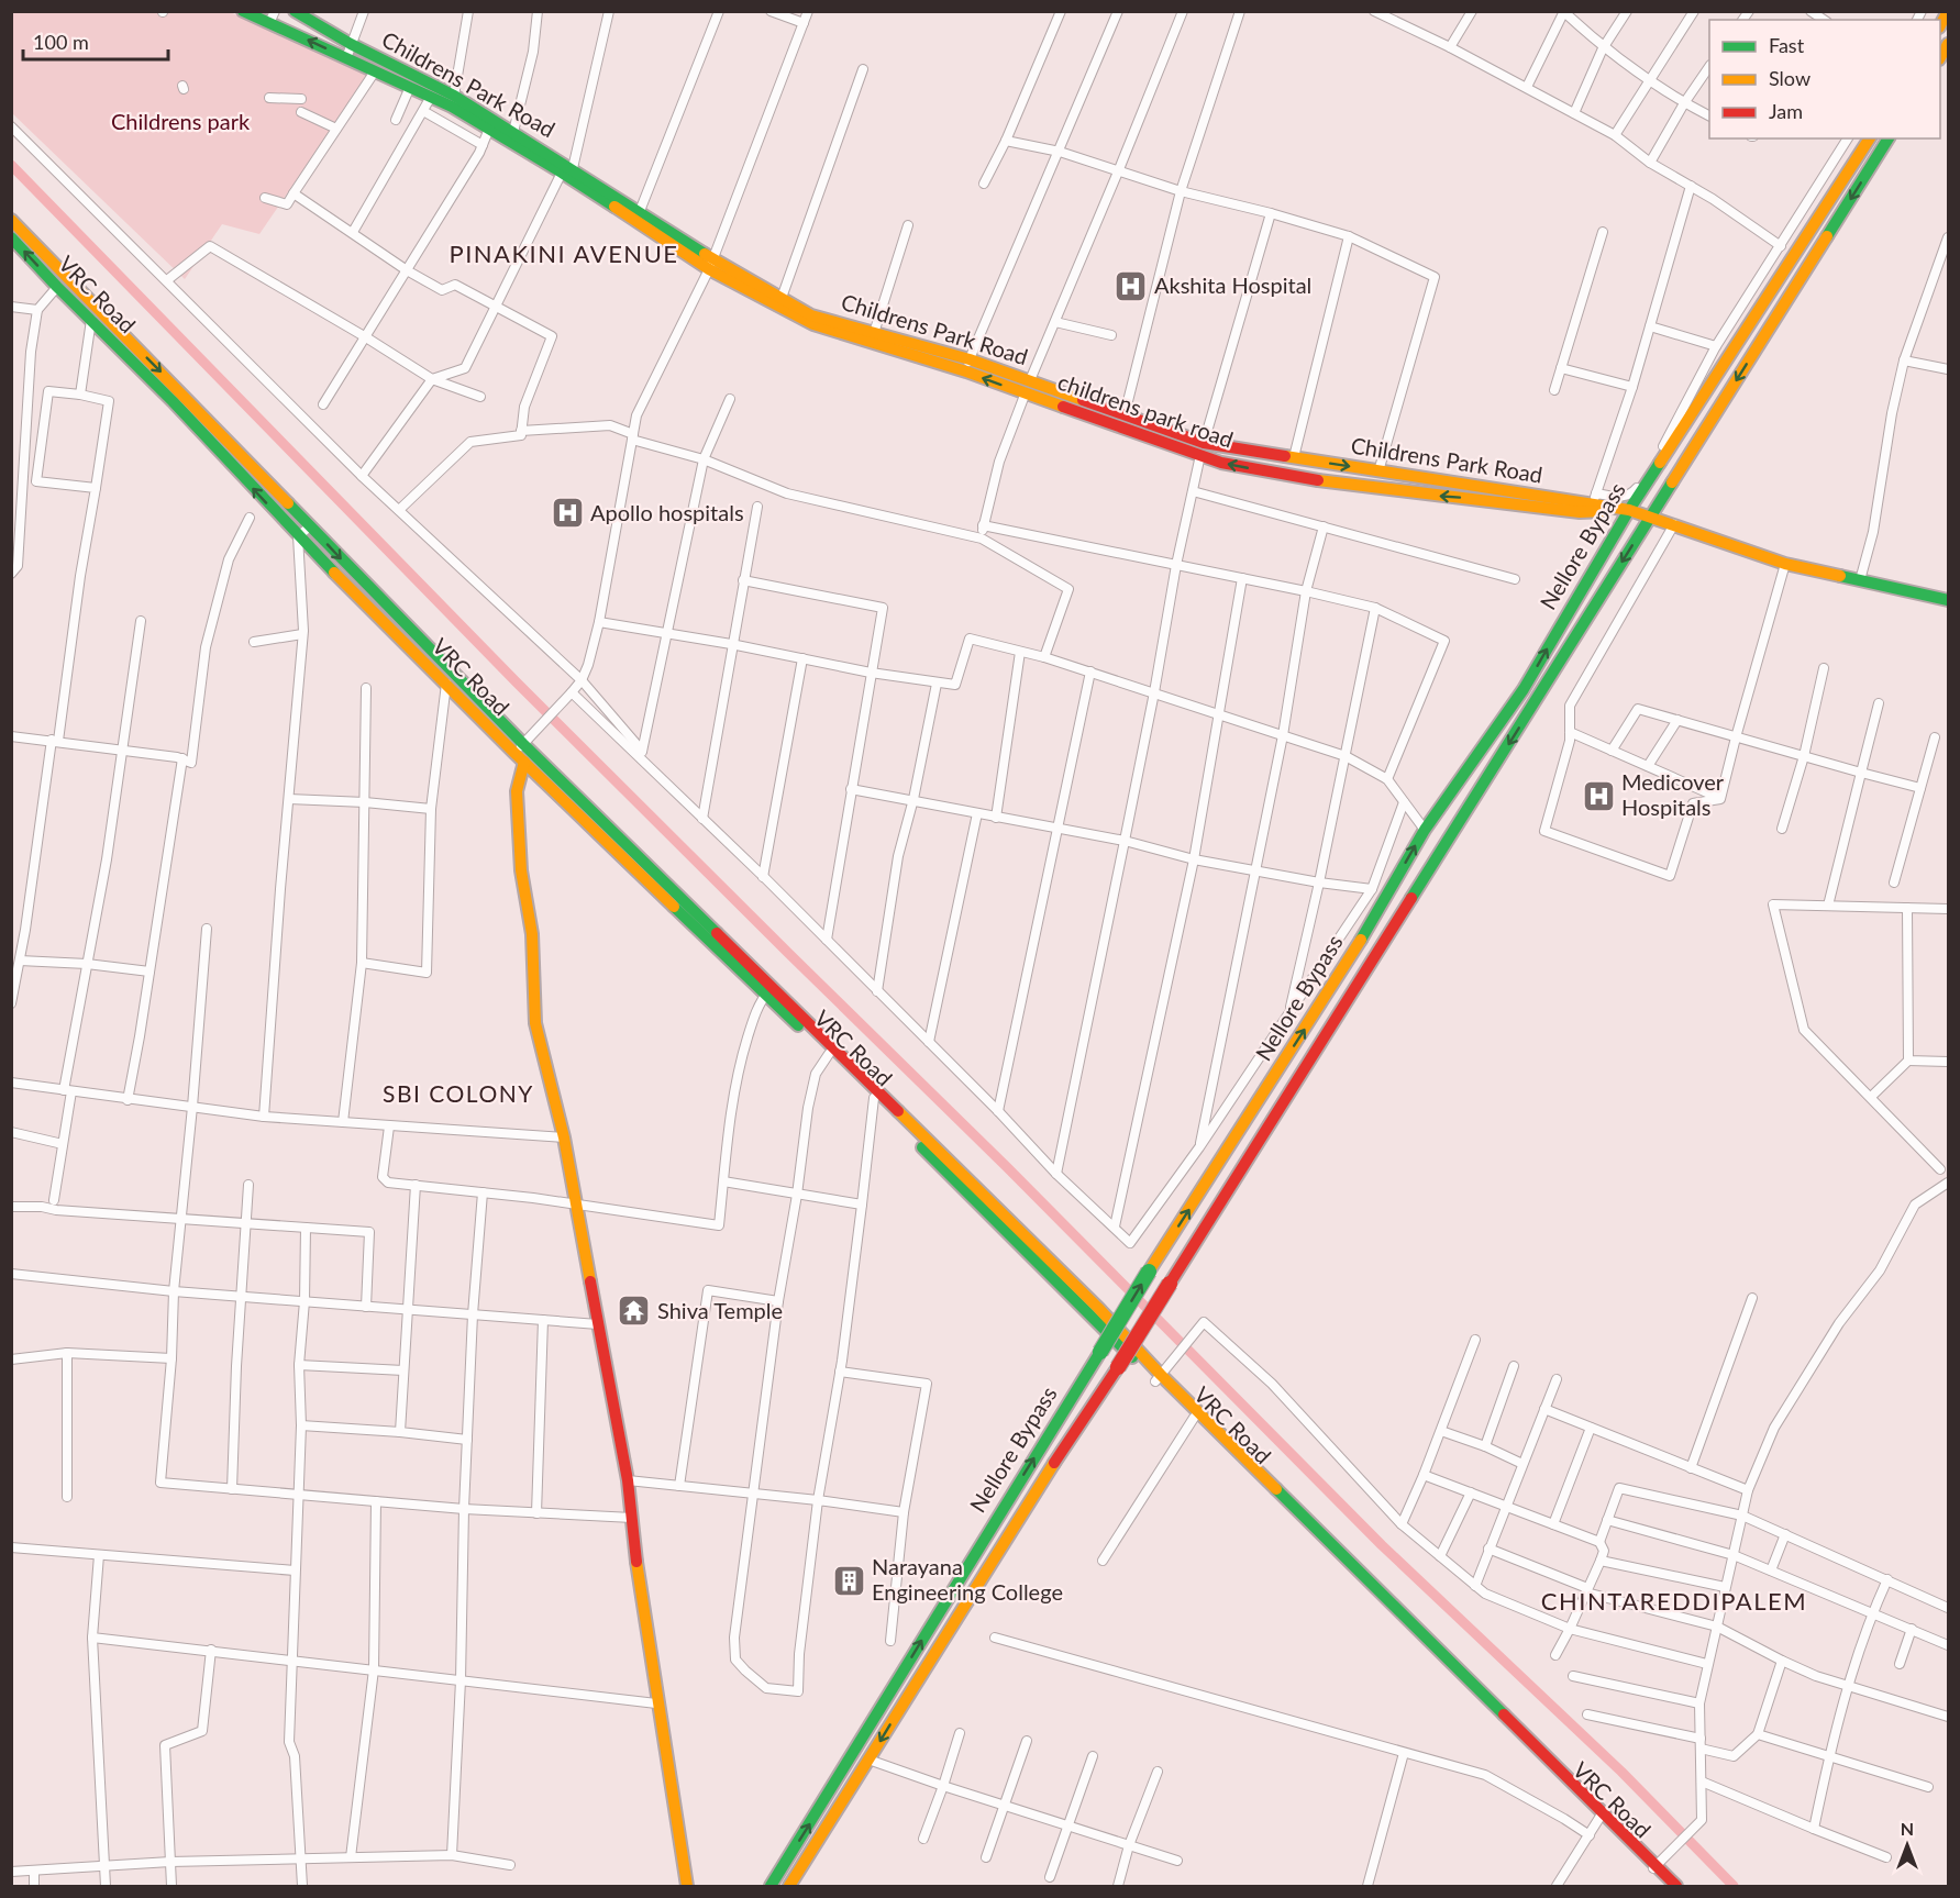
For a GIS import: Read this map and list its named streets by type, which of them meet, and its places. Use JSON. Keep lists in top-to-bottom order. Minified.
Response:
{"streets":{"main road":["Childrens Park Road","VRC Road","childrens park road","Nellore Bypass"]},"crossings":[["Childrens Park Road","childrens park road"],["childrens park road","Nellore Bypass"]],"districts":["PINAKINI AVENUE","SBI COLONY","CHINTAREDDIPALEM"],"parks":["Childrens park"],"places":{"hospital":["Akshita Hospital","Apollo hospitals","Medicover Hospitals"],"temple":["Shiva Temple"],"building":["Narayana Engineering College"]},"legend":["Fast","Slow","Jam"],"scale_bar":"100 m","north":"top"}
